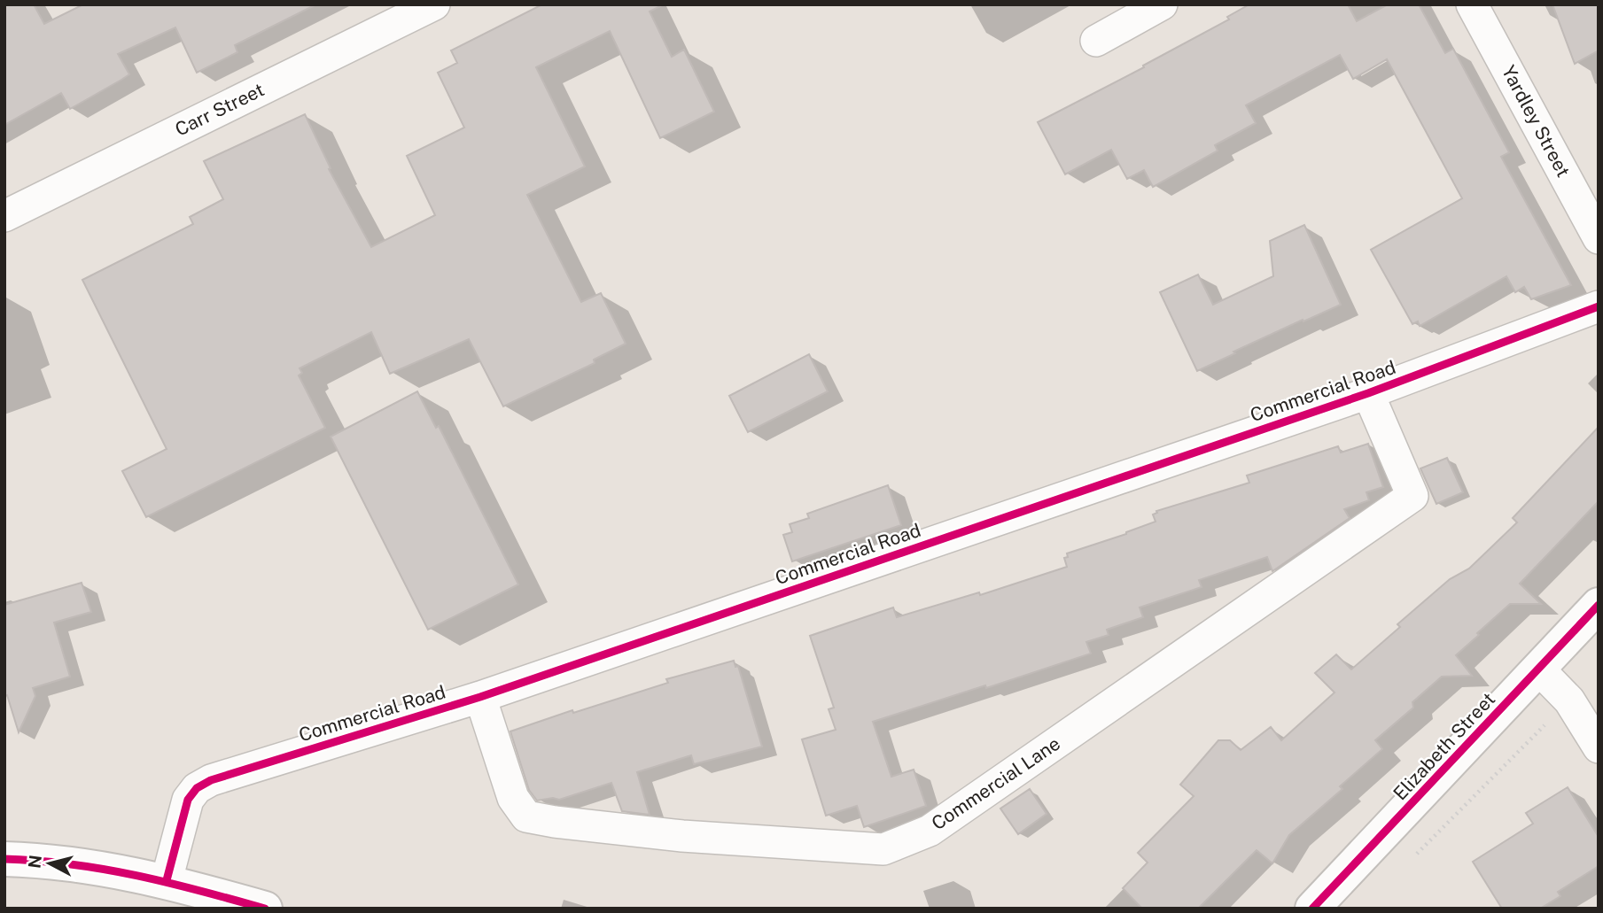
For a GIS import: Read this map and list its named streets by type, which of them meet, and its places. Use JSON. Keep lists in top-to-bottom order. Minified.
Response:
{"streets":{"main road":["Elizabeth Street"],"street":["Carr Street","Yardley Street","Commercial Road","Commercial Lane"]},"crossings":[["Commercial Road","Commercial Lane"]],"north":"left"}
